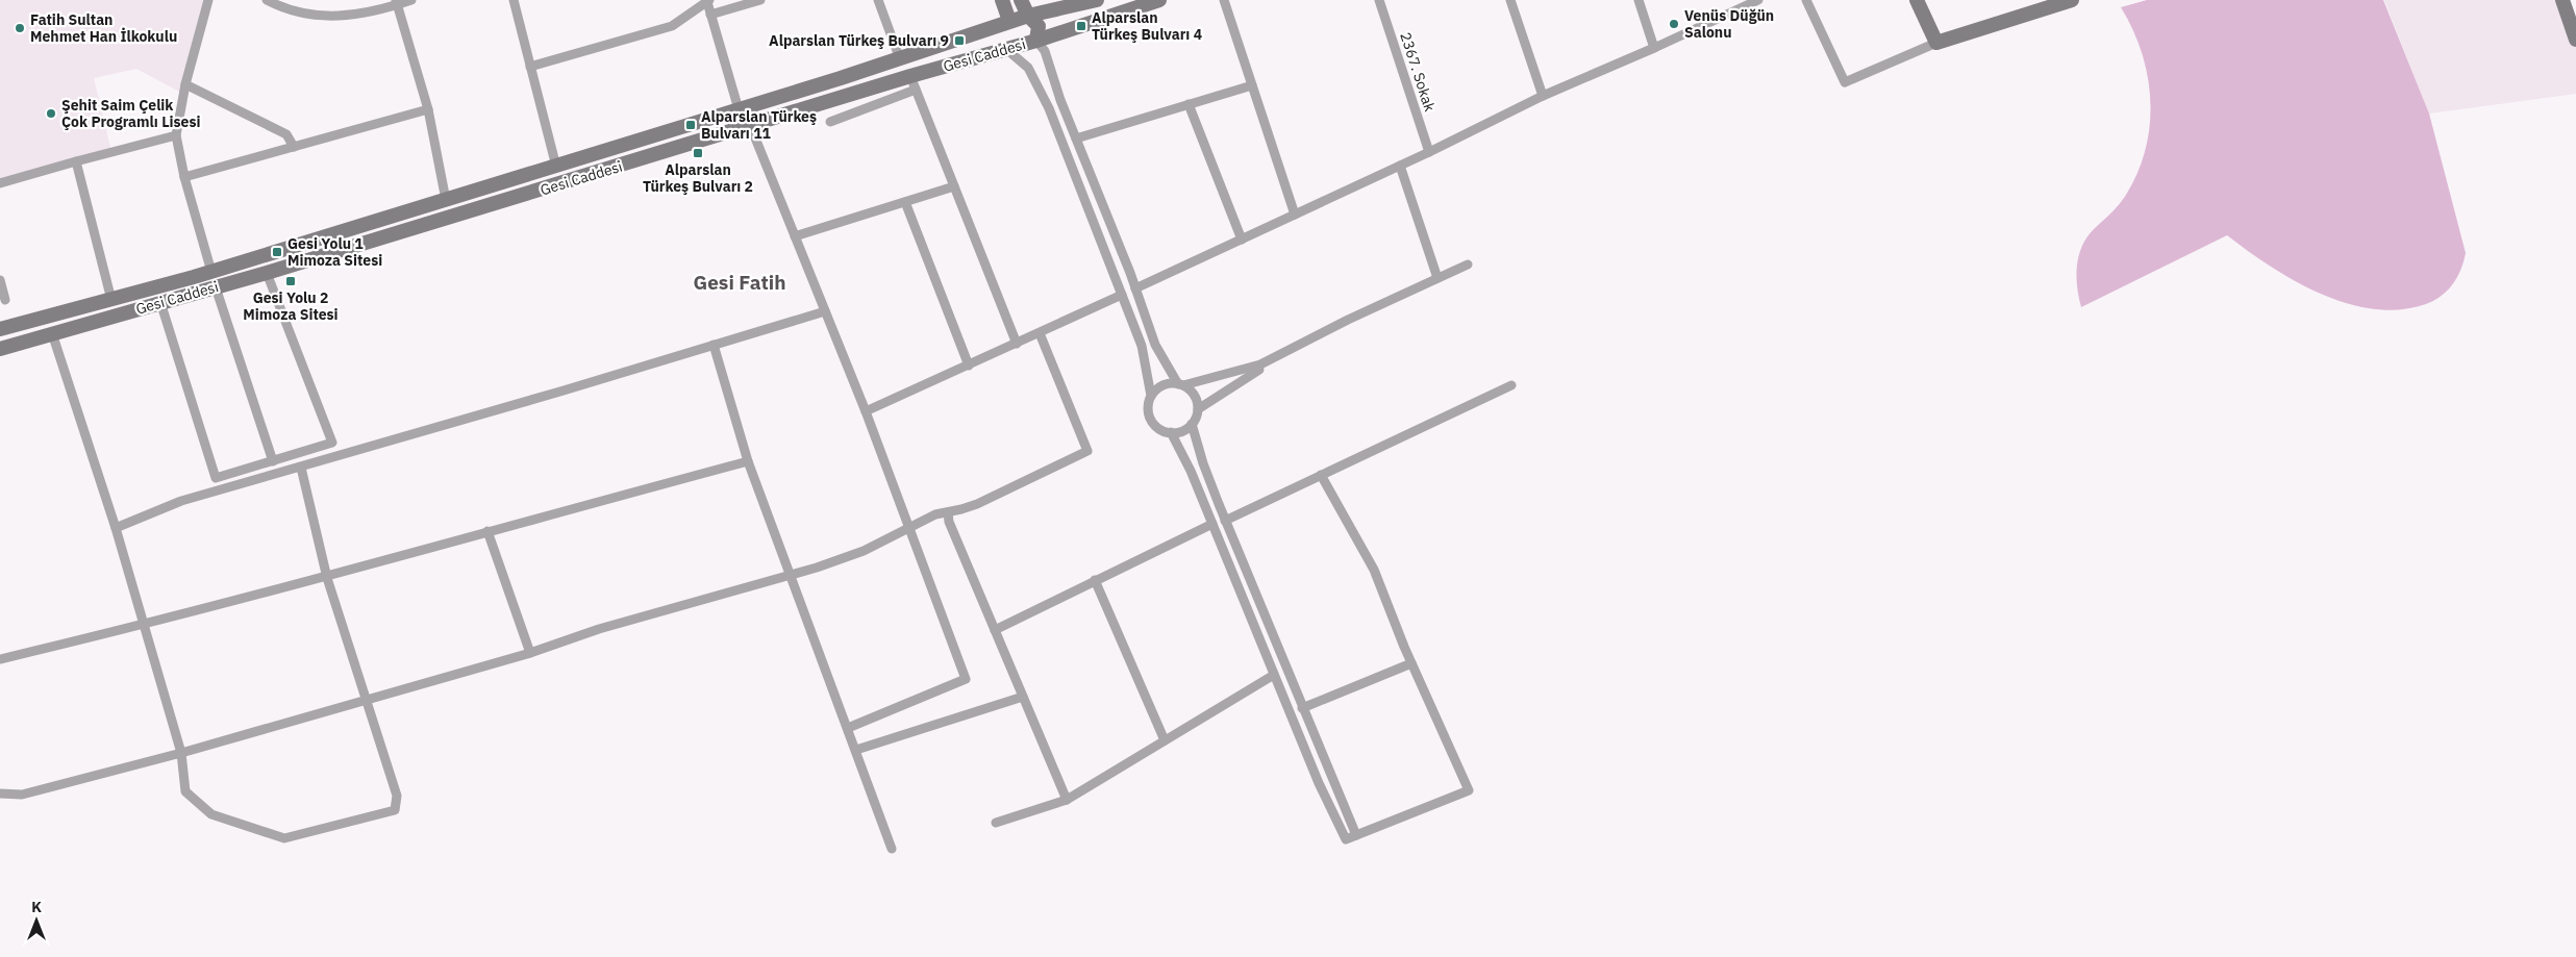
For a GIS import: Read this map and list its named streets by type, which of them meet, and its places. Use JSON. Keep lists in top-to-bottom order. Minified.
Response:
{"streets":{"main road":["Gesi Caddesi"],"street":["2367. Sokak"]},"districts":["Gesi Fatih"],"places":{"other":["Venüs Düğün Salonu","Fatih Sultan Mehmet Han İlkokulu","Şehit Saim Çelik Çok Programlı Lisesi"],"transit":["Alparslan Türkeş Bulvarı 4","Alparslan Türkeş Bulvarı 9","Alparslan Türkeş Bulvarı 11","Alparslan Türkeş Bulvarı 2","Gesi Yolu 1 Mimoza Sitesi","Gesi Yolu 2 Mimoza Sitesi"]},"north":"top"}
